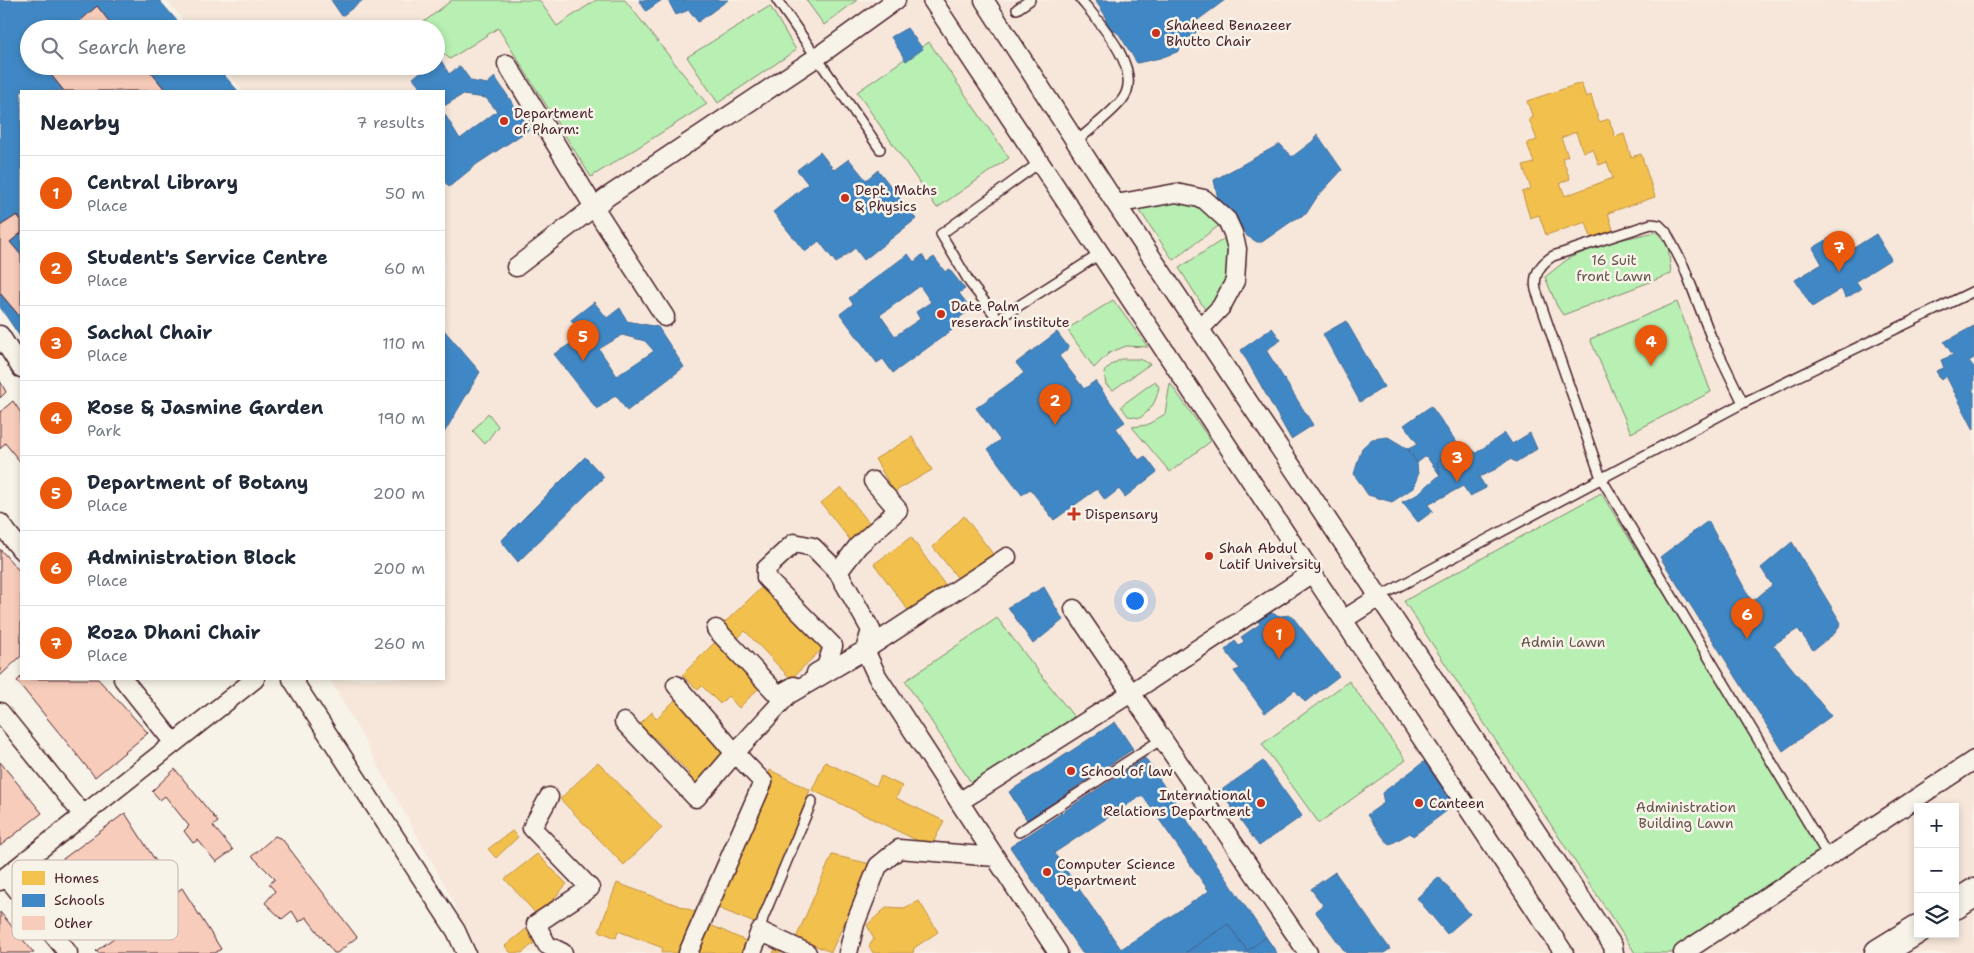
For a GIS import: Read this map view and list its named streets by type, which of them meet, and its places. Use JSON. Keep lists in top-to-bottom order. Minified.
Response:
{"parks":["16 Suit front Lawn","Admin Lawn","Administration Building Lawn"],"places":{"other":["Shaheed Benazeer Bhutto Chair","Department of Pharm:","Dept. Maths & Physics","Date Palm reserach institute","Shah Abdul Latif University","School of law","International Relations Department","Canteen","Computer Science Department"],"health":["Dispensary"]},"legend":["Homes","Schools","Other"],"page":{"search":"Search here","heading":["Nearby","7 results"],"list":[{"mark":"1","name":"Central Library","note":"Place","value":"50 m"},{"mark":"2","name":"Student's Service Centre","note":"Place","value":"60 m"},{"mark":"3","name":"Sachal Chair","note":"Place","value":"110 m"},{"mark":"4","name":"Rose & Jasmine Garden","note":"Park","value":"190 m"},{"mark":"5","name":"Department of Botany","note":"Place","value":"200 m"},{"mark":"6","name":"Administration Block","note":"Place","value":"200 m"},{"mark":"7","name":"Roza Dhani Chair","note":"Place","value":"260 m"}],"pins":["7","5","4","2","3","6","1"],"map_buttons":["+","−"]}}
